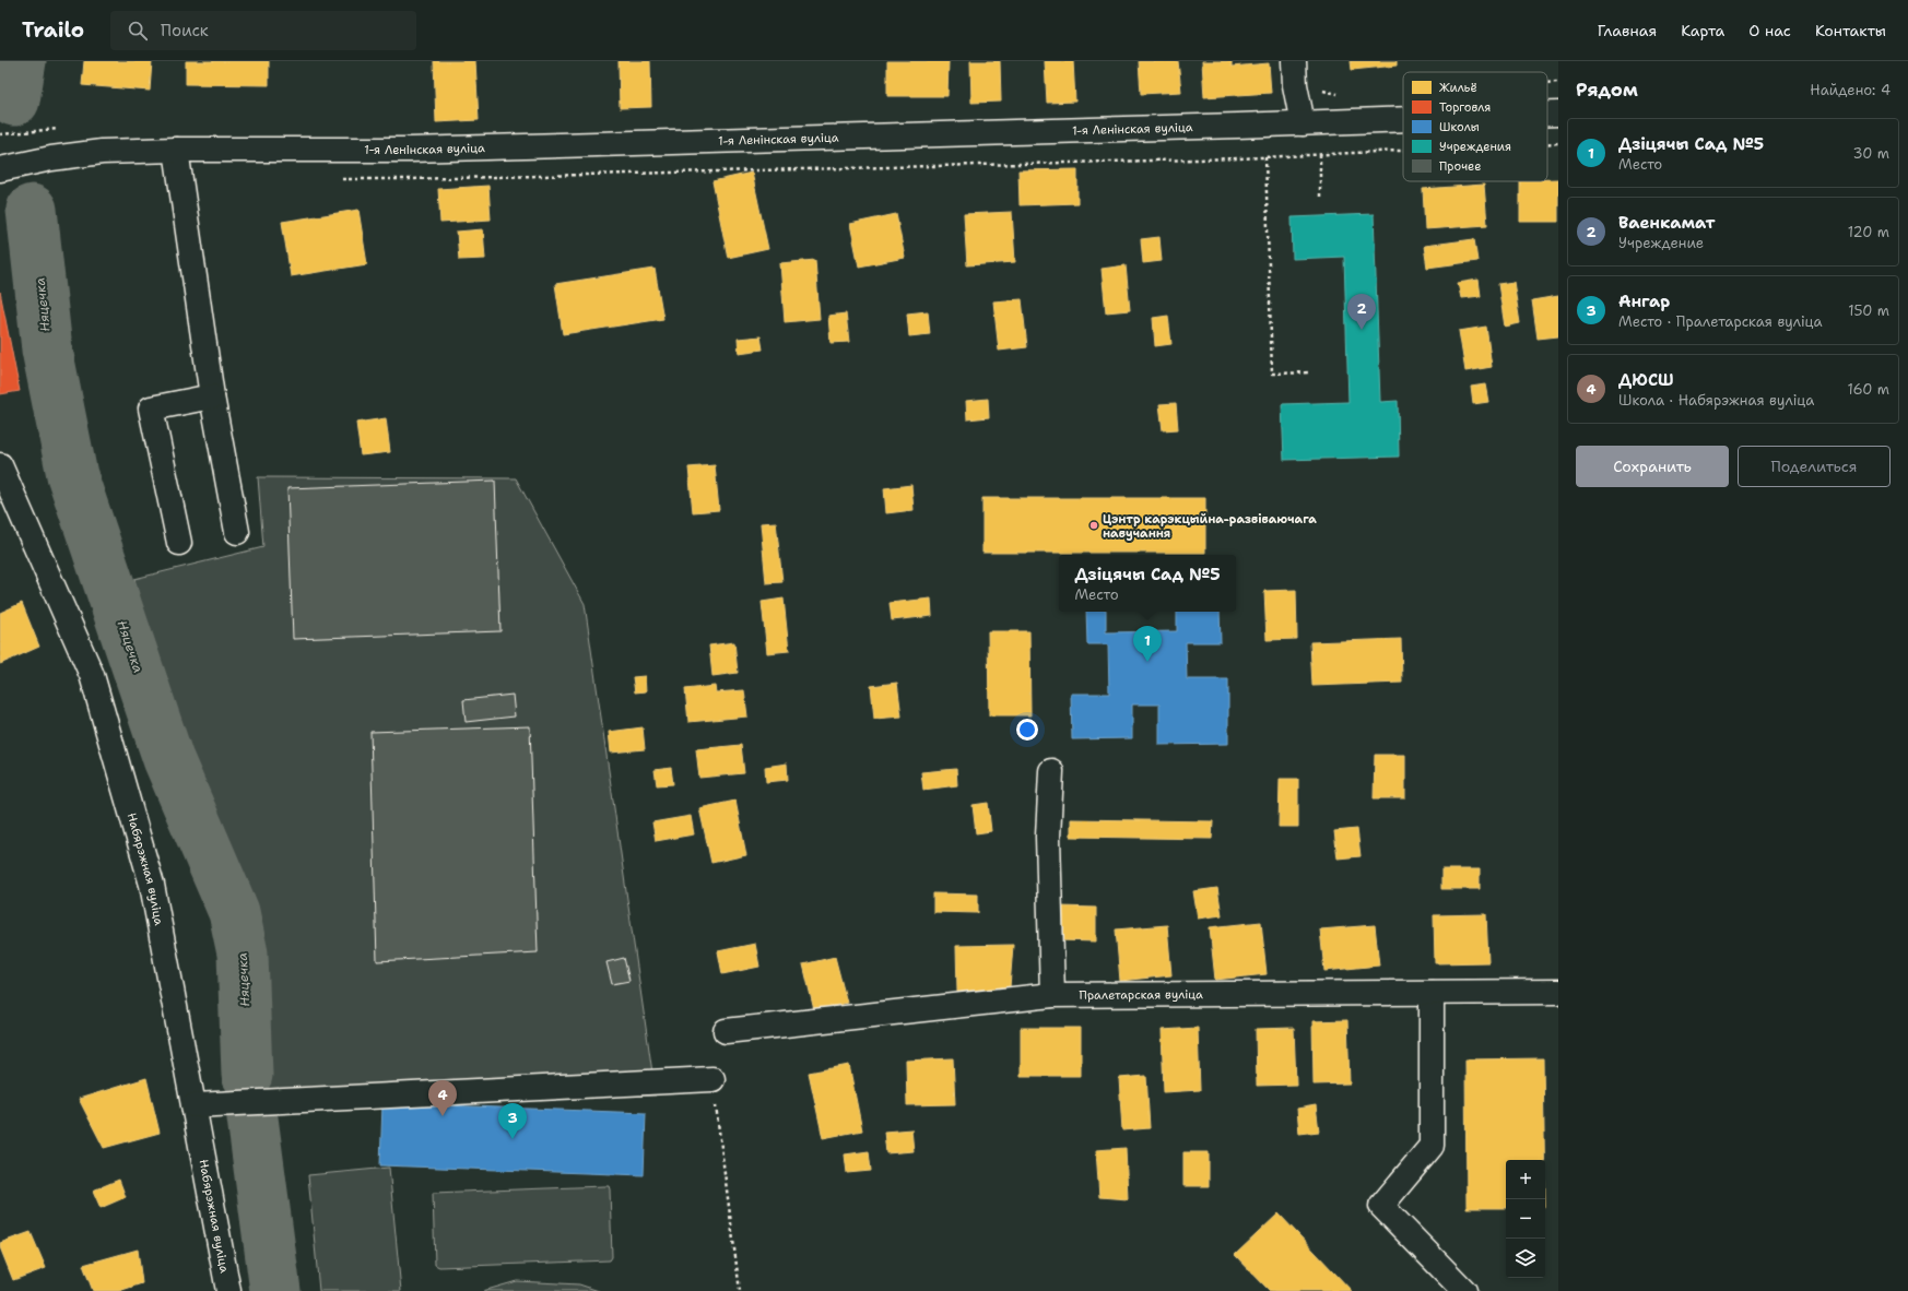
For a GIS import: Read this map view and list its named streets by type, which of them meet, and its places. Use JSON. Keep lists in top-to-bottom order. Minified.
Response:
{"streets":{"street":["1-я Ленінская вуліца","Набярэжная вуліца","Пралетарская вуліца"]},"water":["Няцечка"],"places":["Цэнтр карэкцыйна-развіваючага навучання"],"legend":["Жильё","Торговля","Школы","Учреждения","Прочее"],"page":{"header":"Trailo","search":"Поиск","nav":["Главная","Карта","О нас","Контакты"],"heading":["Рядом","Найдено: 4"],"list":[{"mark":"1","name":"Дзіцячы Сад №5","note":"Место","value":"30 m"},{"mark":"2","name":"Ваенкамат","note":"Учреждение","value":"120 m"},{"mark":"3","name":"Ангар","note":"Место · Пралетарская вуліца","value":"150 m"},{"mark":"4","name":"ДЮСШ","note":"Школа · Набярэжная вуліца","value":"160 m"}],"pins":["2","1","4","3"],"buttons":["Сохранить","Поделиться"],"popup":["Дзіцячы Сад №5","Место"],"map_buttons":["+","−"]}}
